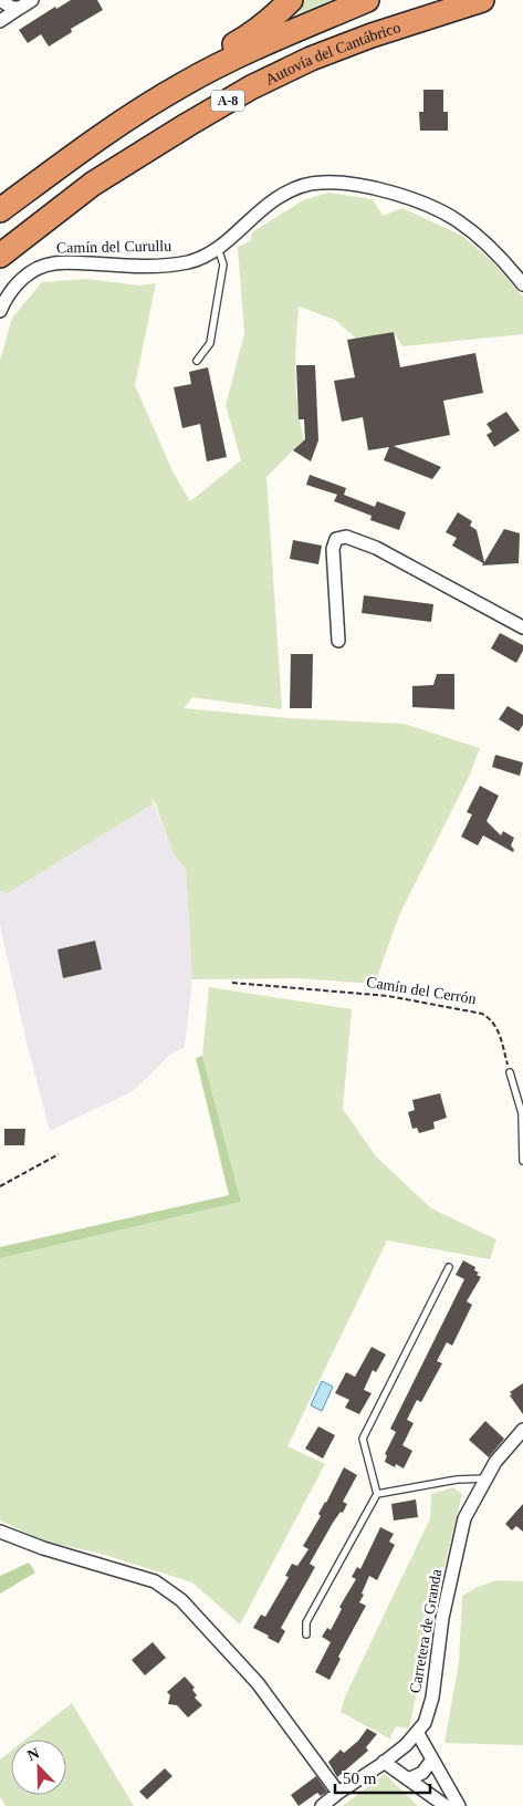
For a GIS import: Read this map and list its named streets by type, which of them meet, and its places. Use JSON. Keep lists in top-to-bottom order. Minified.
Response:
{"streets":{"highway":["Autovía del Cantábrico","A-8"],"street":["Camín del Curullu","Carretera de Granda"],"path":["Camín del Cerrón"]},"scale_bar":"50 m","north":"top left"}
